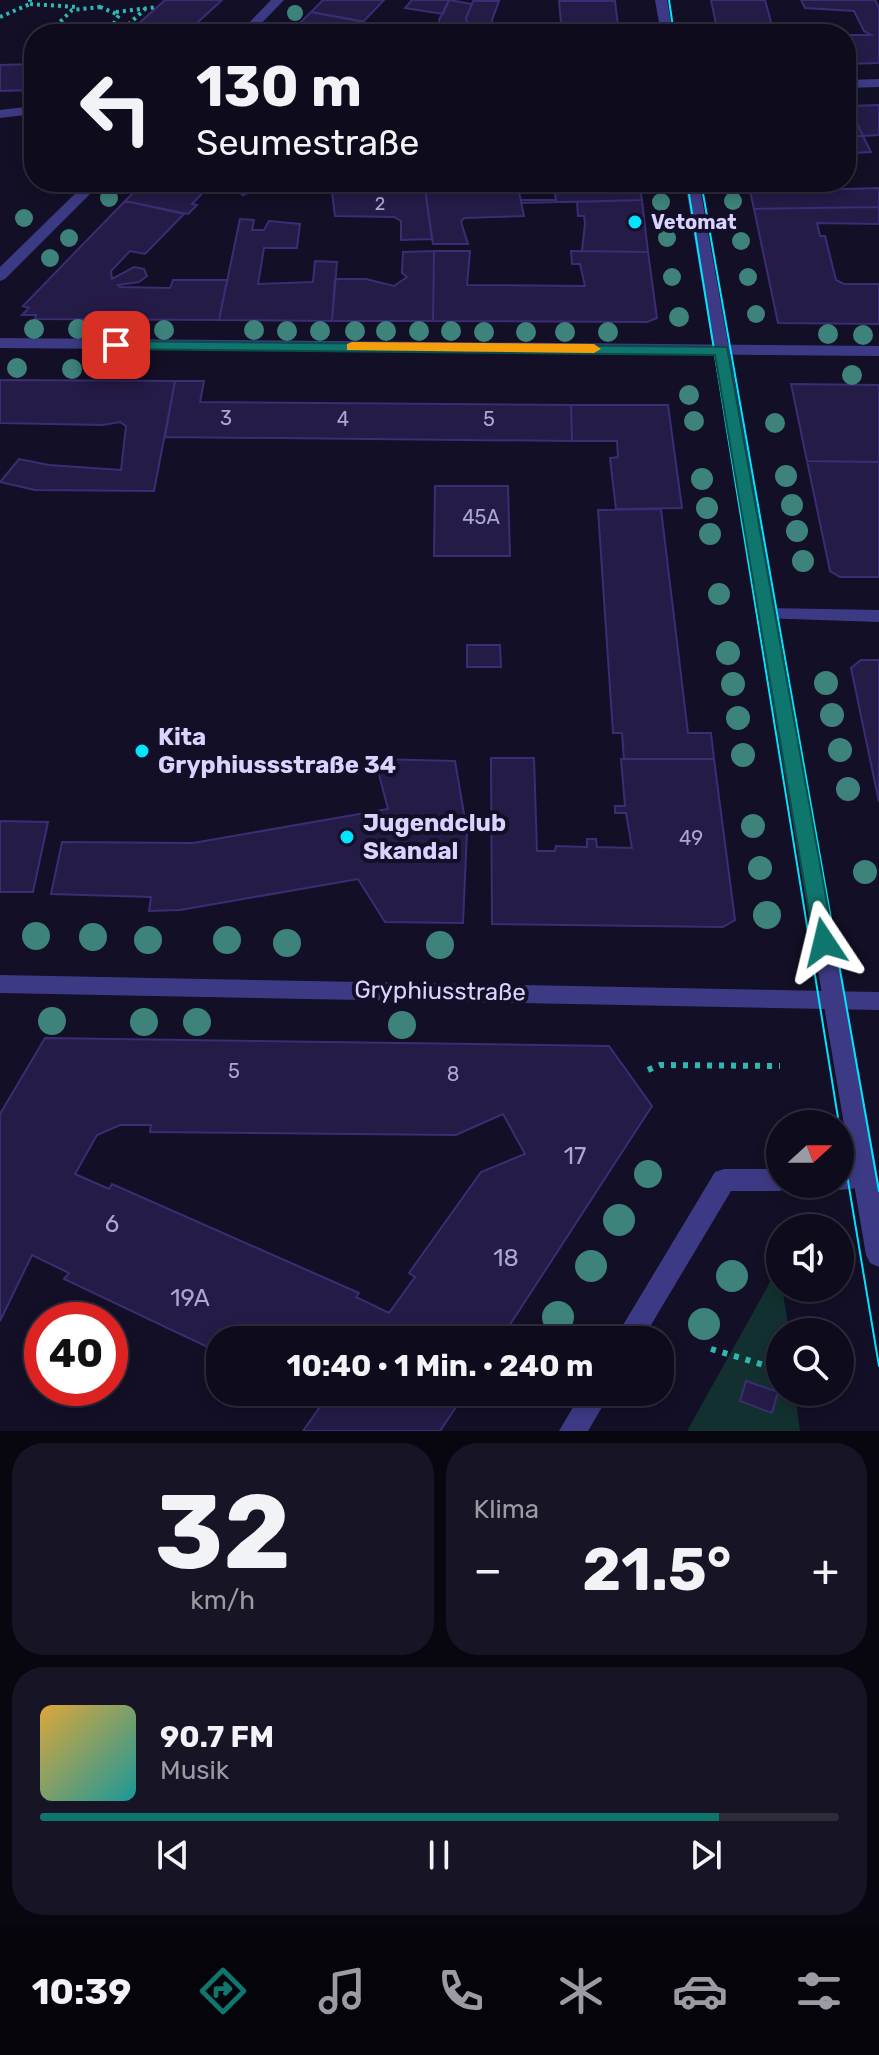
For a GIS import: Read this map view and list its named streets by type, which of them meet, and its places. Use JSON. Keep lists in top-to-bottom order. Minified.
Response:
{"streets":{"street":["Gryphiusstraße"]},"places":["Vetomat","Kita Gryphiussstraße 34","Jugendclub Skandal"],"house_numbers":["2","3","4","5","45A","49","5","8","17","6","18","19A"],"north":"right","page":{"turn":["130 m","Seumestraße"],"limit":"40","trip":"10:40 · 1 Min. · 240 m","tile":[["32","km/h"],"Klima"],"heat":["−","21.5°","+"],"song":["90.7 FM","Musik"],"tabs":"10:39"}}
